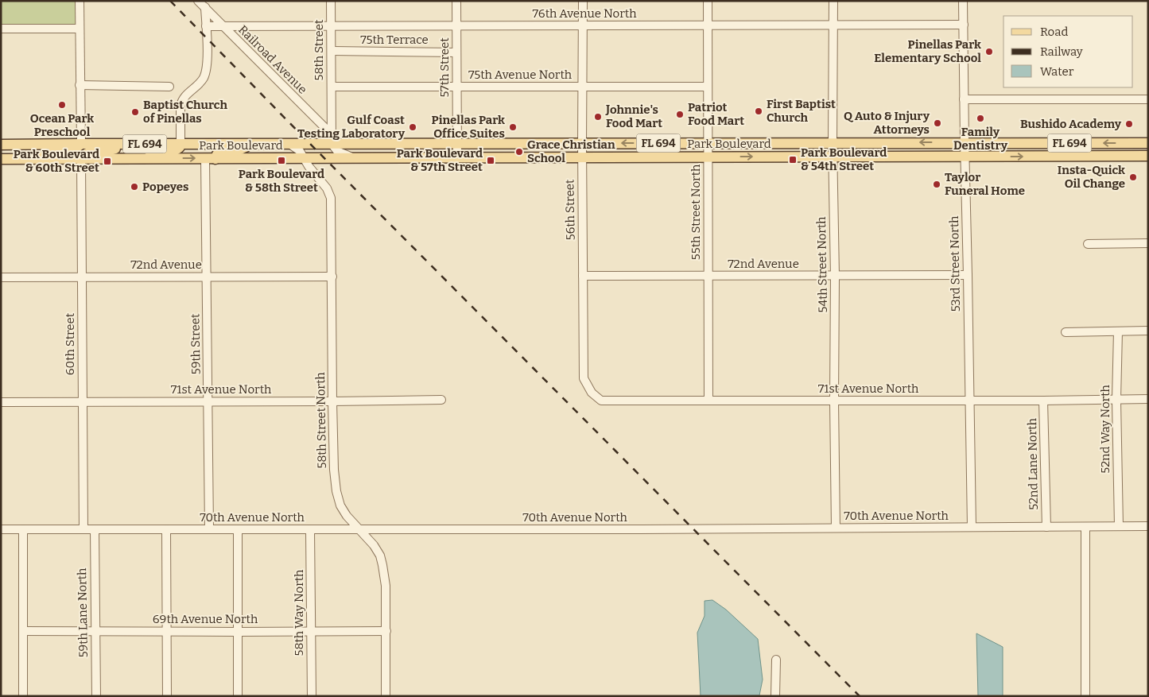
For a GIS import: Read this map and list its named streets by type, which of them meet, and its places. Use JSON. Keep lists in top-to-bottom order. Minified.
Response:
{"streets":{"main road":["FL 694","Park Boulevard"],"street":["76th Avenue North","75th Terrace","58th Street","Railroad Avenue","57th Street","75th Avenue North","56th Street","55th Street North","72nd Avenue","53rd Street North","54th Street North","60th Street","59th Street","71st Avenue North","58th Street North","52nd Way North","52nd Lane North","70th Avenue North","59th Lane North","58th Way North","69th Avenue North"]},"crossings":[["76th Avenue North","58th Street"],["76th Avenue North","Railroad Avenue"],["76th Avenue North","57th Street"],["76th Avenue North","56th Street"],["76th Avenue North","55th Street North"],["76th Avenue North","53rd Street North"],["76th Avenue North","54th Street North"],["75th Terrace","58th Street"],["75th Terrace","57th Street"],["58th Street","Railroad Avenue"],["58th Street","75th Avenue North"],["58th Street","Park Boulevard"],["Railroad Avenue","Park Boulevard"],["57th Street","75th Avenue North"],["57th Street","Park Boulevard"],["75th Avenue North","56th Street"],["75th Avenue North","55th Street North"],["Park Boulevard","56th Street"],["Park Boulevard","55th Street North"],["Park Boulevard","53rd Street North"],["Park Boulevard","54th Street North"],["Park Boulevard","60th Street"],["Park Boulevard","59th Street"],["Park Boulevard","58th Street North"],["56th Street","72nd Avenue"],["56th Street","71st Avenue North"],["55th Street North","72nd Avenue"],["55th Street North","71st Avenue North"],["72nd Avenue","53rd Street North"],["72nd Avenue","54th Street North"],["72nd Avenue","60th Street"],["72nd Avenue","59th Street"],["72nd Avenue","58th Street North"],["53rd Street North","71st Avenue North"],["53rd Street North","70th Avenue North"],["54th Street North","71st Avenue North"],["54th Street North","70th Avenue North"],["60th Street","71st Avenue North"],["60th Street","70th Avenue North"],["59th Street","71st Avenue North"],["59th Street","70th Avenue North"],["71st Avenue North","58th Street North"],["71st Avenue North","52nd Way North"],["71st Avenue North","52nd Lane North"],["58th Street North","70th Avenue North"],["58th Street North","69th Avenue North"],["52nd Way North","70th Avenue North"],["52nd Lane North","70th Avenue North"],["70th Avenue North","59th Lane North"],["70th Avenue North","58th Way North"],["59th Lane North","69th Avenue North"],["58th Way North","69th Avenue North"]],"places":{"other":["Pinellas Park Elementary School","Ocean Park Preschool","First Baptist Church","Baptist Church of Pinellas","Patriot Food Mart","Johnnie's Food Mart","Family Dentistry","Q Auto & Injury Attorneys","Bushido Academy","Gulf Coast Testing Laboratory","Pinellas Park Office Suites","Grace Christian School","Insta-Quick Oil Change","Taylor Funeral Home","Popeyes"],"transit":["Park Boulevard & 54th Street","Park Boulevard & 58th Street","Park Boulevard & 57th Street","Park Boulevard & 60th Street"]},"legend":["Road","Railway","Water"]}
